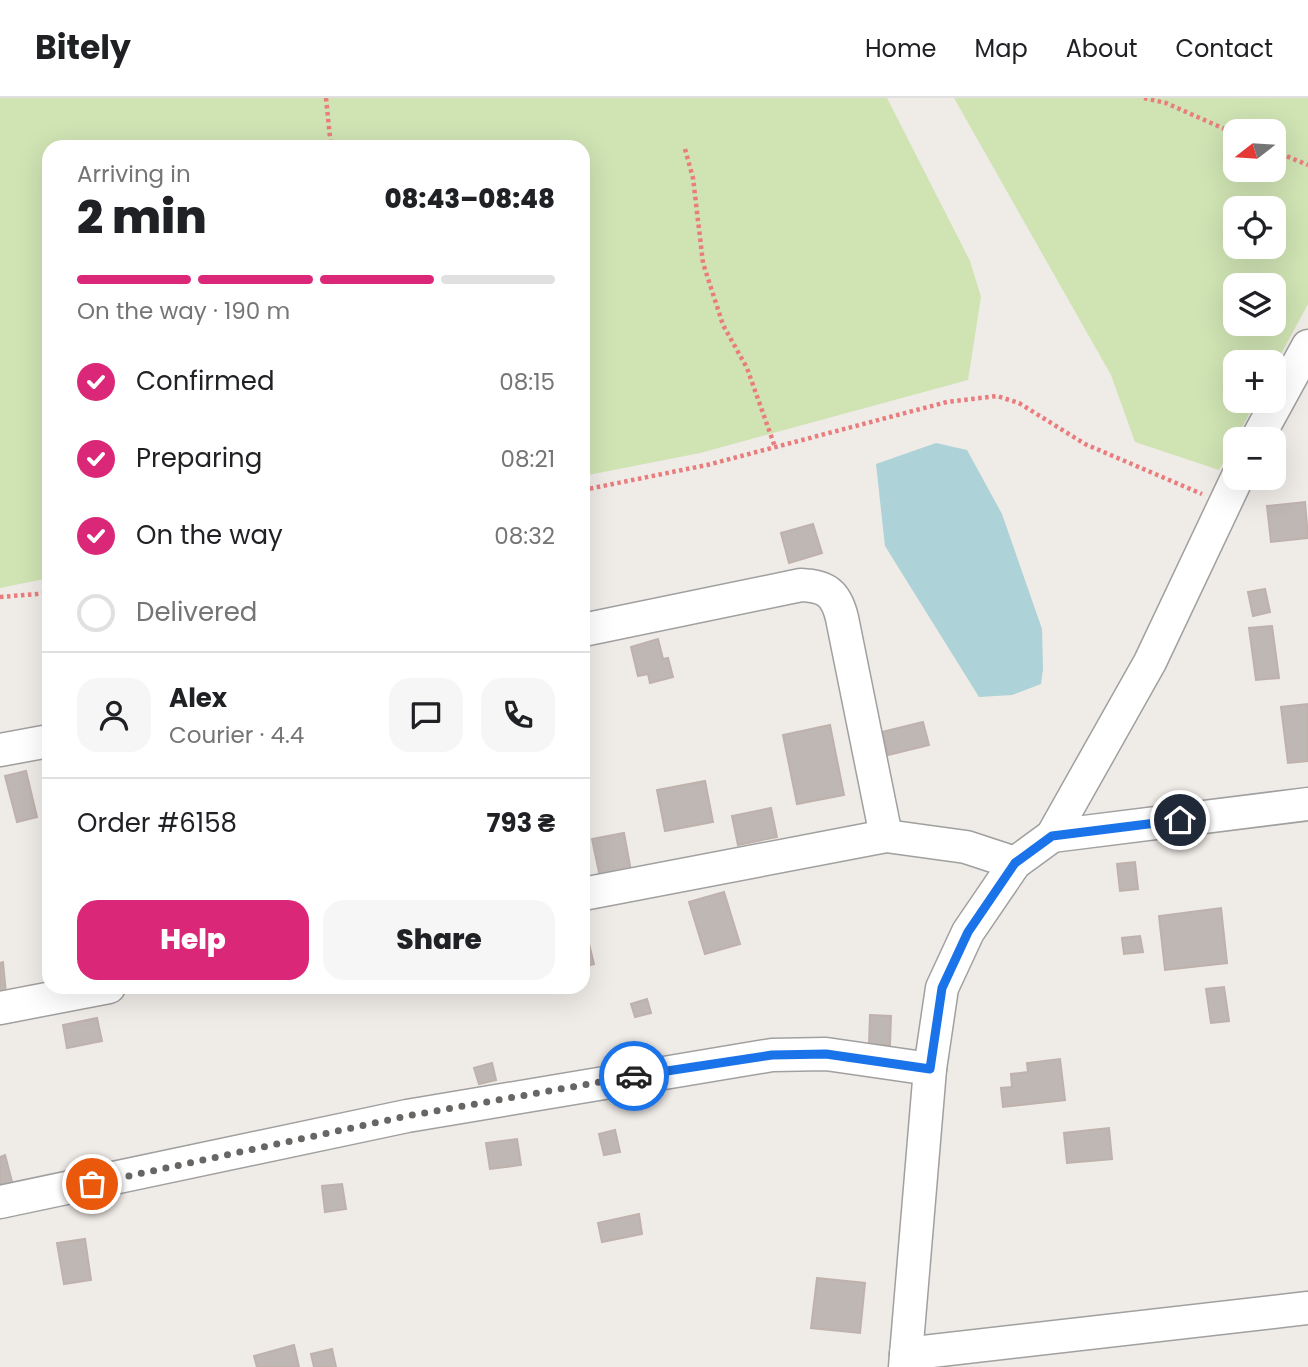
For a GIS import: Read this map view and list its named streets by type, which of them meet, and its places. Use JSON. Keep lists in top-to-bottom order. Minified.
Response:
{"north":"left","page":{"header":"Bitely","nav":["Home","Map","About","Contact"],"map_buttons":["+","−"],"heading":["2 min","Arriving in","08:43–08:48"],"panel":["Alex","Courier · 4.4","Order #6158","793 ₴"],"bar":"On the way · 190 m","list":[["Confirmed","08:15"],["Preparing","08:21"],["On the way","08:32"],"Delivered"],"buttons":["Help","Share"]}}
